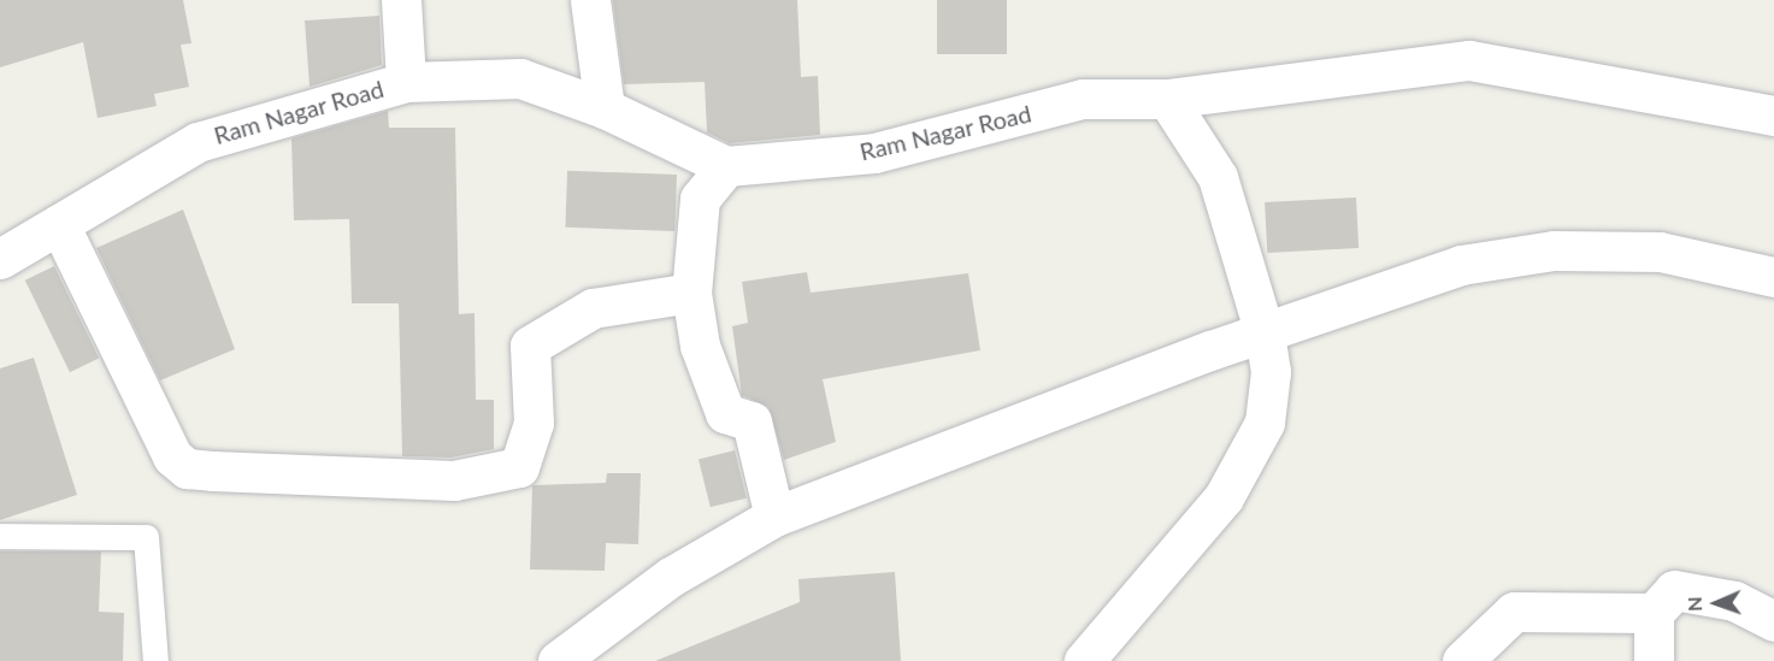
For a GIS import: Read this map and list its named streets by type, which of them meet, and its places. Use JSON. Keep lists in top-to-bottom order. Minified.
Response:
{"streets":{"street":["Ram Nagar Road"]},"north":"left"}
